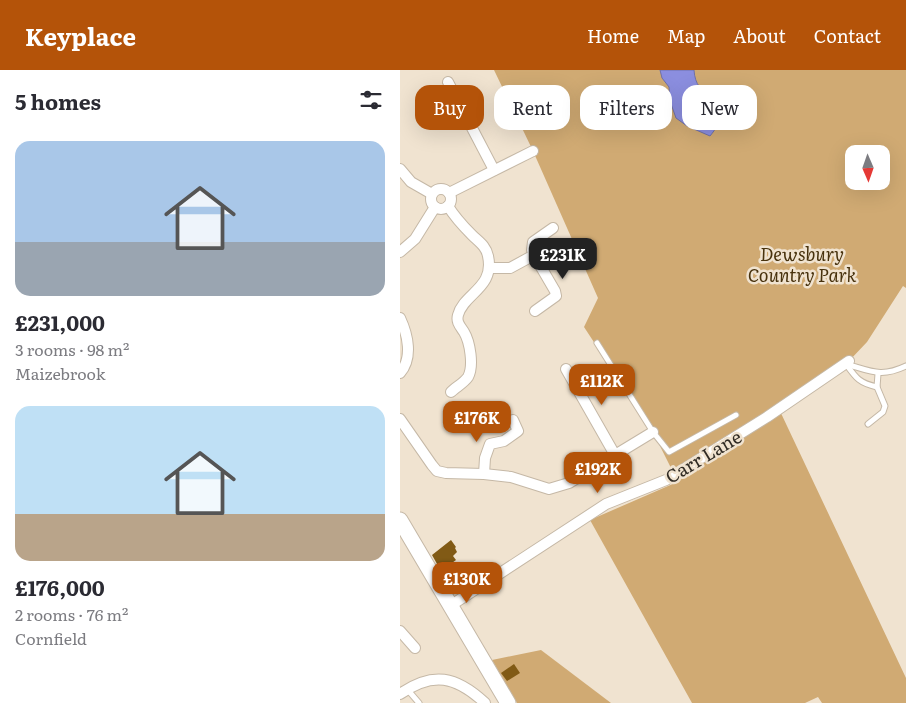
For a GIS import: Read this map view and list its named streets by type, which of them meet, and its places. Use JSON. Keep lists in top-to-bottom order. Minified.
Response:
{"streets":{"street":["Carr Lane"]},"parks":["Dewsbury Country Park"],"north":"bottom","page":{"header":"Keyplace","nav":["Home","Map","About","Contact"],"heading":"5 homes","chip":["Buy","Rent","Filters","New"],"list":[{"name":"£231,000","note":"3 rooms · 98 m² · Maizebrook"},{"name":"£176,000","note":"2 rooms · 76 m² · Cornfield"}],"price":["£231K","£112K","£176K","£192K","£130K"]}}
